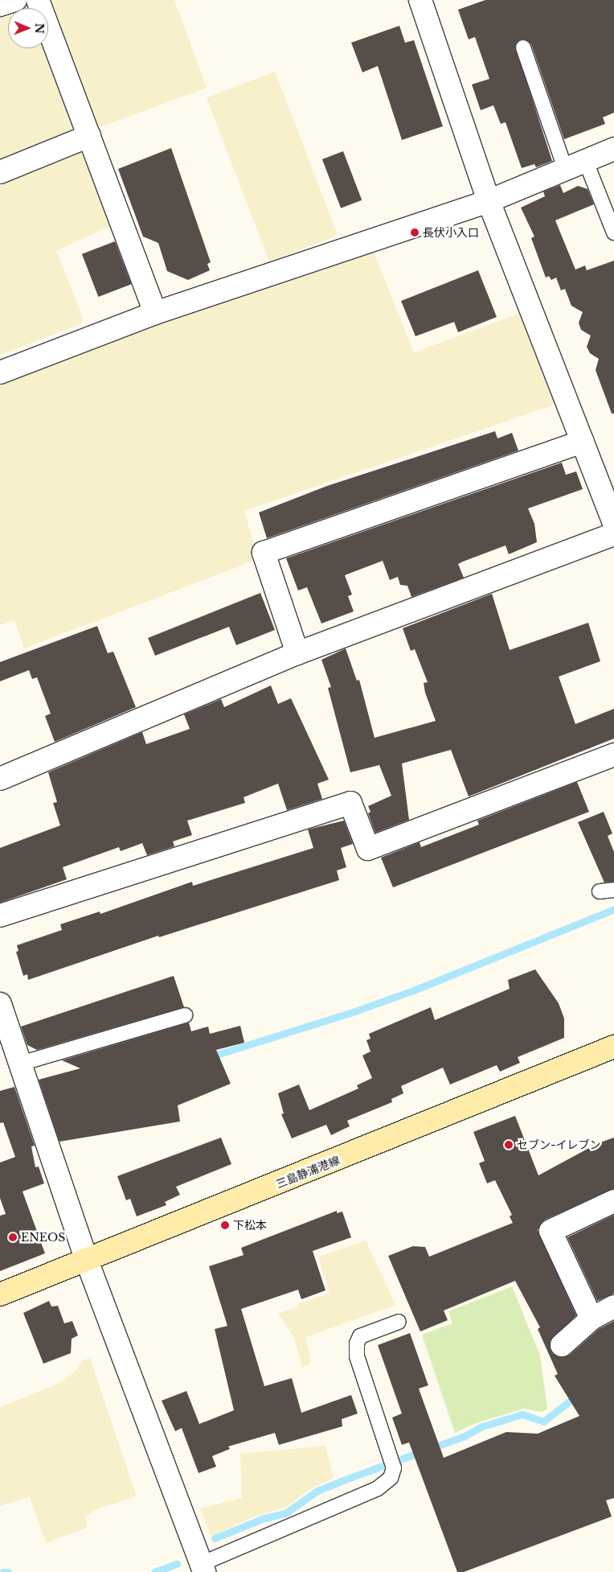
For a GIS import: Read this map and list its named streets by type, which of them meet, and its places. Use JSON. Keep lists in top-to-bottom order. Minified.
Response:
{"streets":{"main road":["三島静浦港線"]},"places":["長伏小入口","セブン-イレブン","下松本","ENEOS"],"north":"right"}
